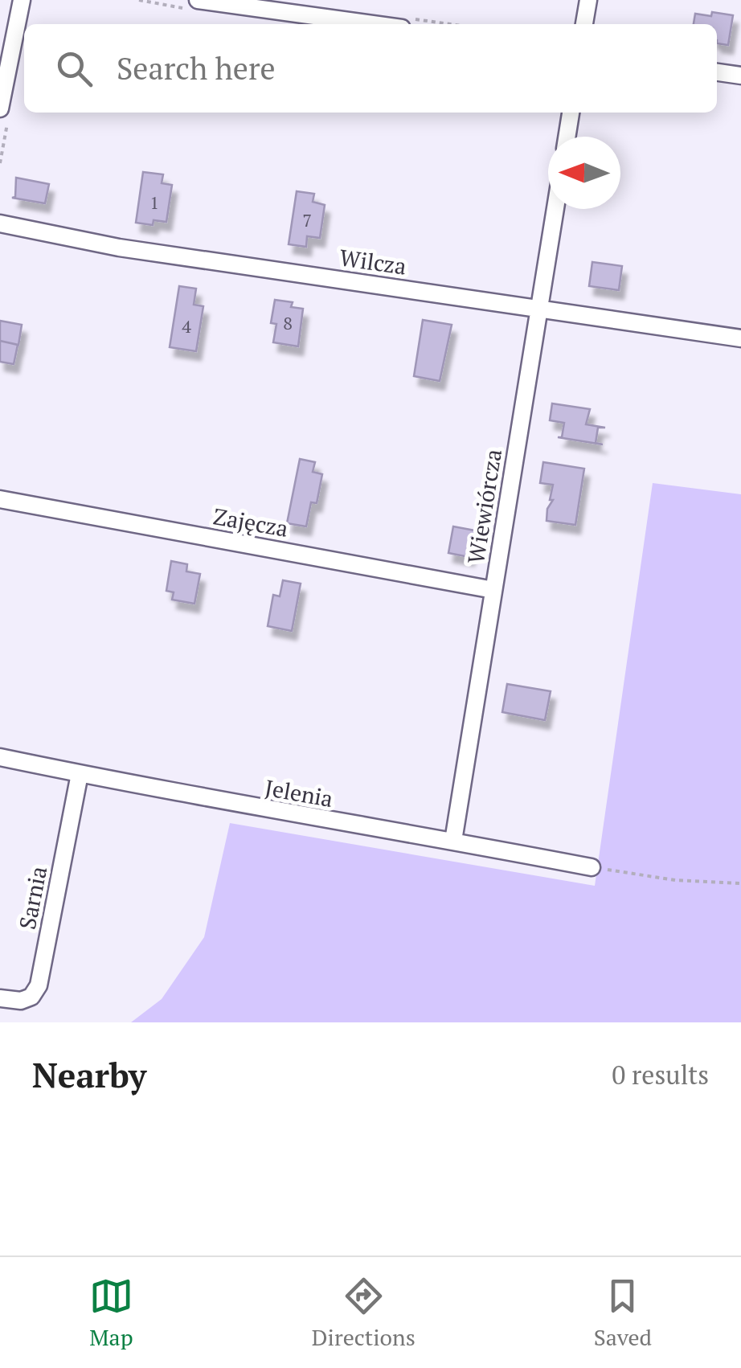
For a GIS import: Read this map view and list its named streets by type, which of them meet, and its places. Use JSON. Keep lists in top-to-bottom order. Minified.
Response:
{"streets":{"street":["Wilcza","Wiewiórcza","Zajęcza","Jelenia","Sarnia"]},"crossings":[["Wilcza","Wiewiórcza"],["Wiewiórcza","Zajęcza"],["Wiewiórcza","Jelenia"],["Jelenia","Sarnia"]],"house_numbers":["1","7","8","4"],"north":"left","page":{"search":"Search here","heading":["Nearby","0 results"],"nav":["Map","Directions","Saved"]}}
